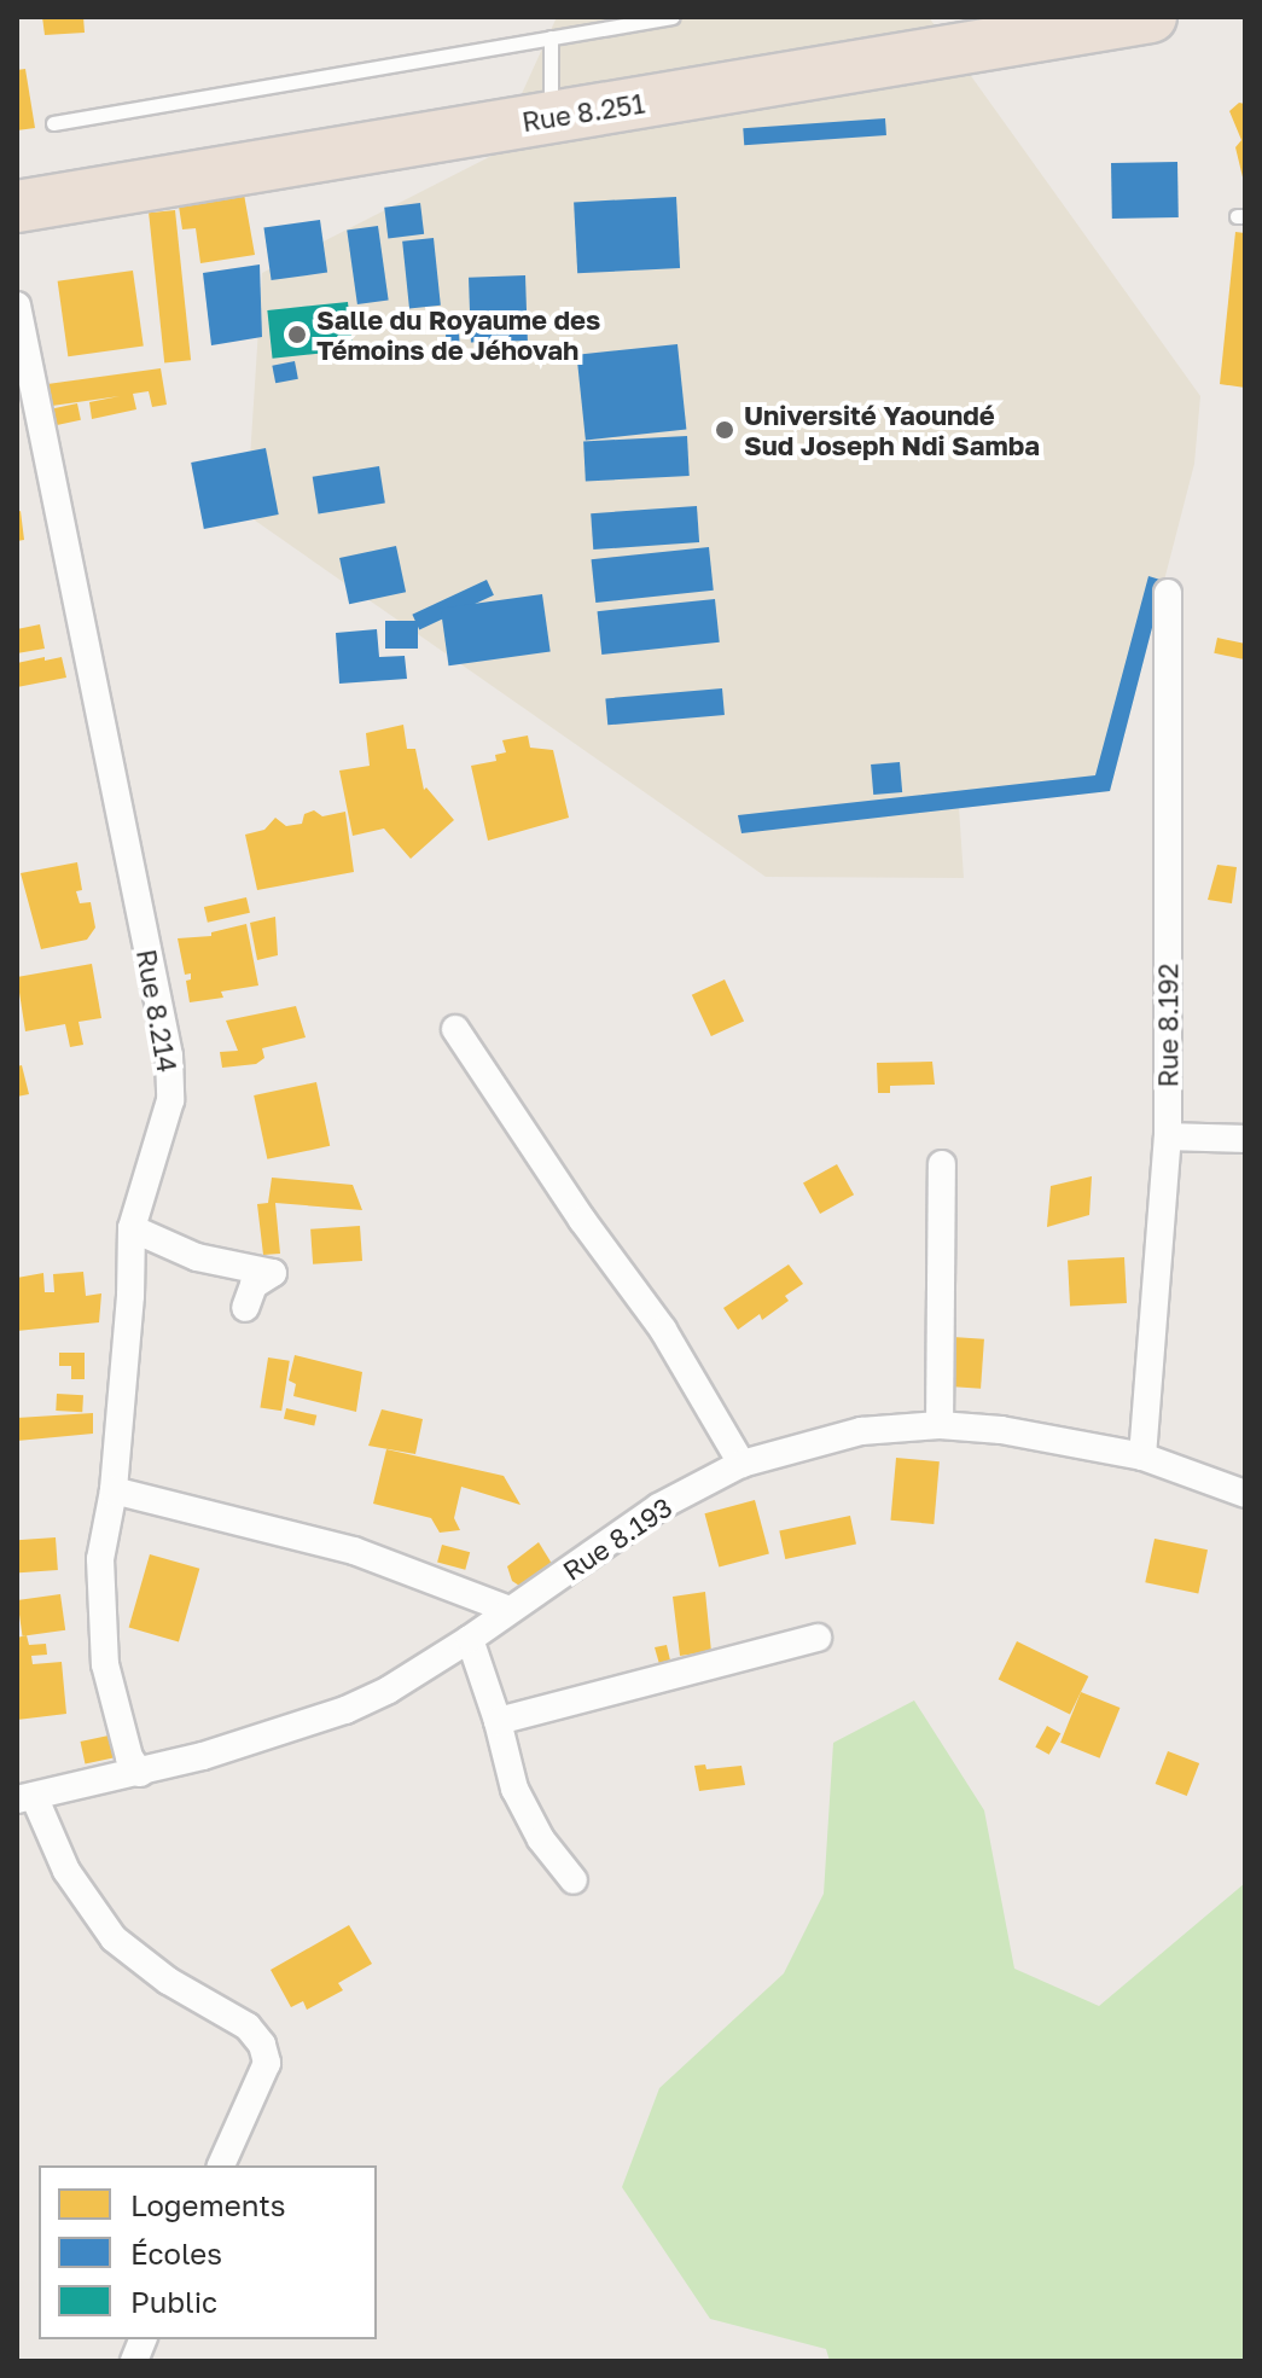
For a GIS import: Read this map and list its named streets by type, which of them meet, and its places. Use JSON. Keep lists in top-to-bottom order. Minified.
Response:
{"streets":{"highway":["Rue 8.251"],"street":["Rue 8.214","Rue 8.192","Rue 8.193"]},"crossings":[["Rue 8.214","Rue 8.193"],["Rue 8.192","Rue 8.193"]],"places":["Salle du Royaume des Témoins de Jéhovah","Université Yaoundé Sud Joseph Ndi Samba"],"legend":["Logements","Écoles","Public"]}
